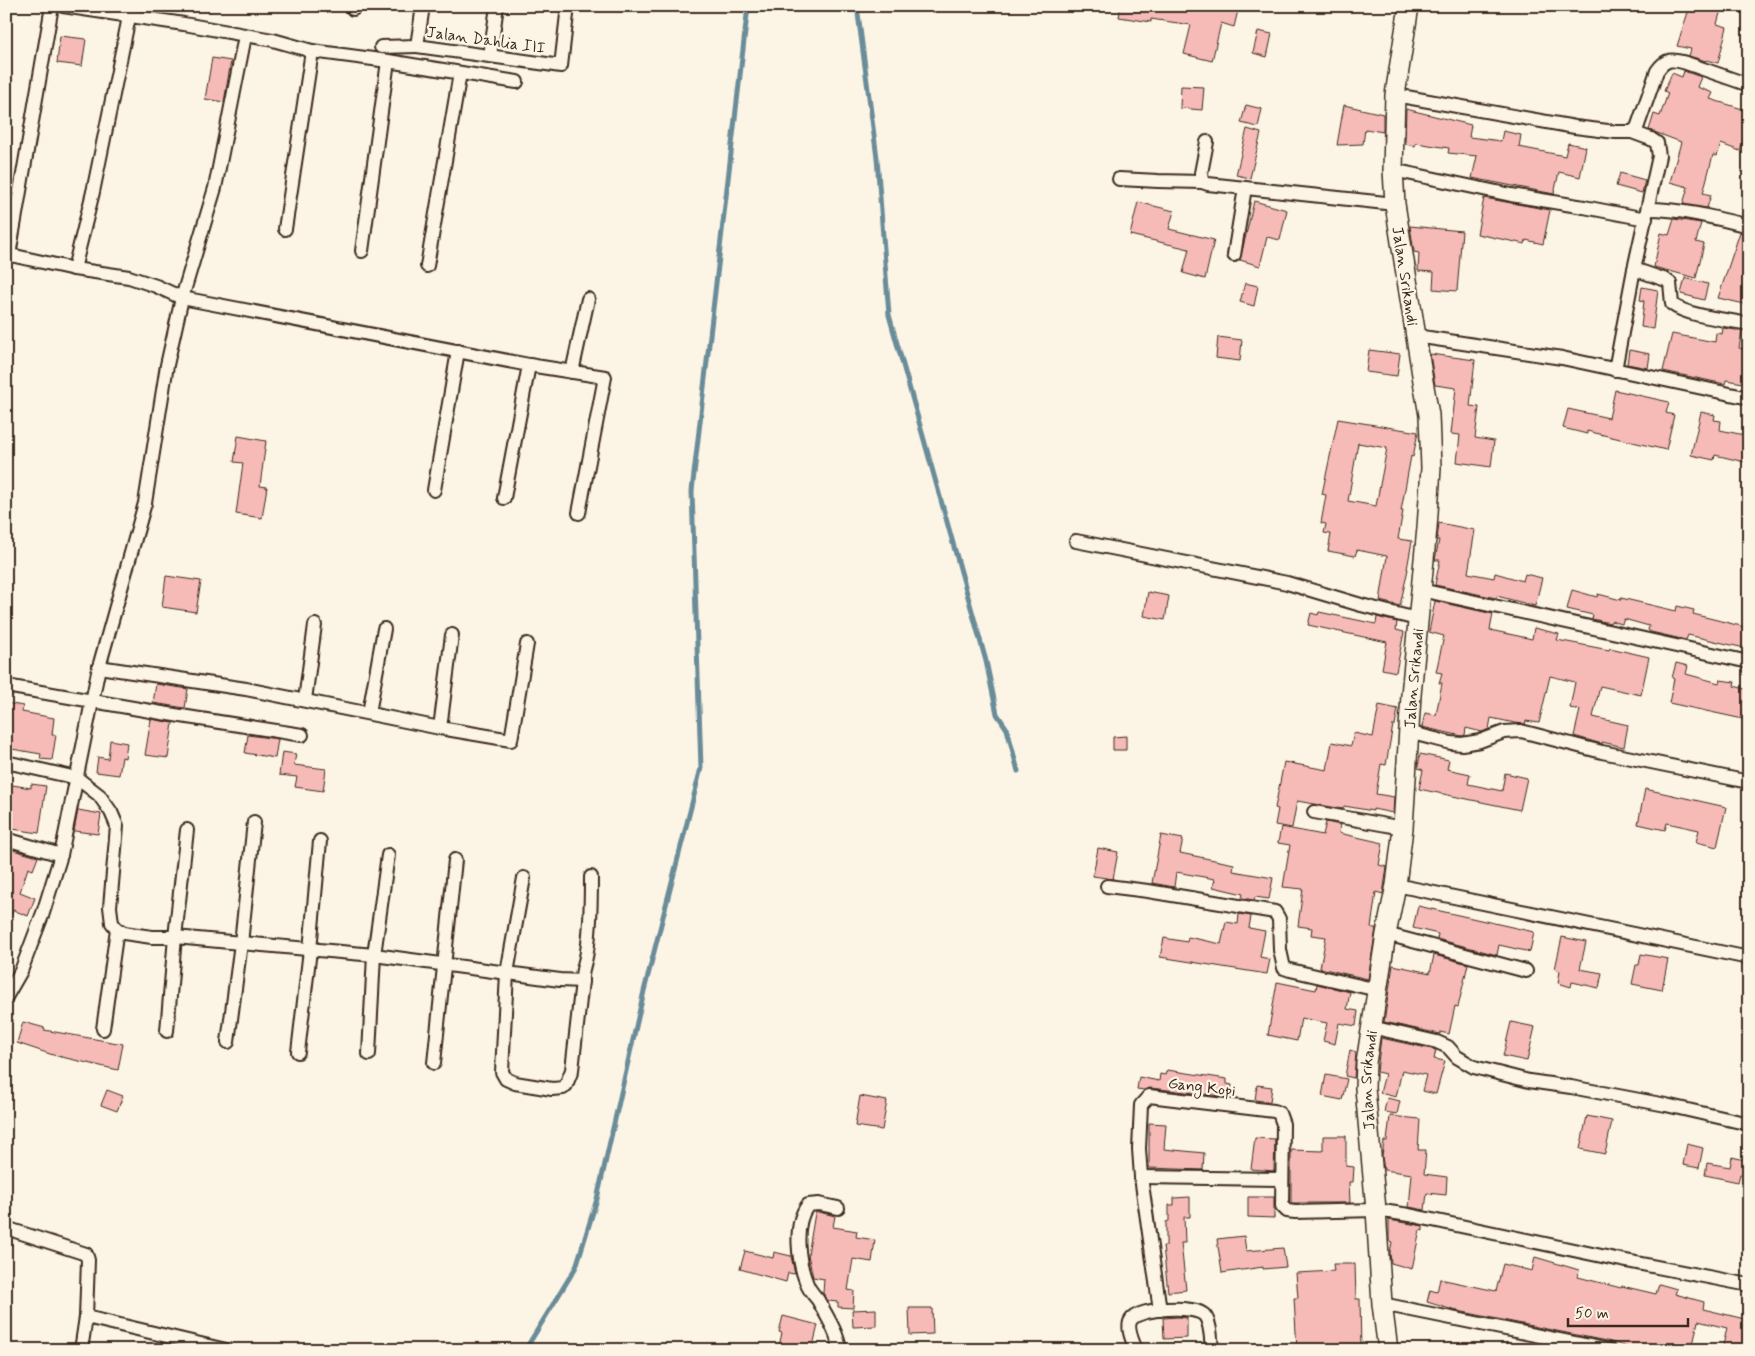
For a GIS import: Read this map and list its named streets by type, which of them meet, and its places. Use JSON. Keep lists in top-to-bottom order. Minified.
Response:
{"streets":{"street":["Jalan Dahlia III","Jalan Srikandi","Gang Kopi"]},"crossings":[["Jalan Srikandi","Gang Kopi"]],"scale_bar":"50 m"}
